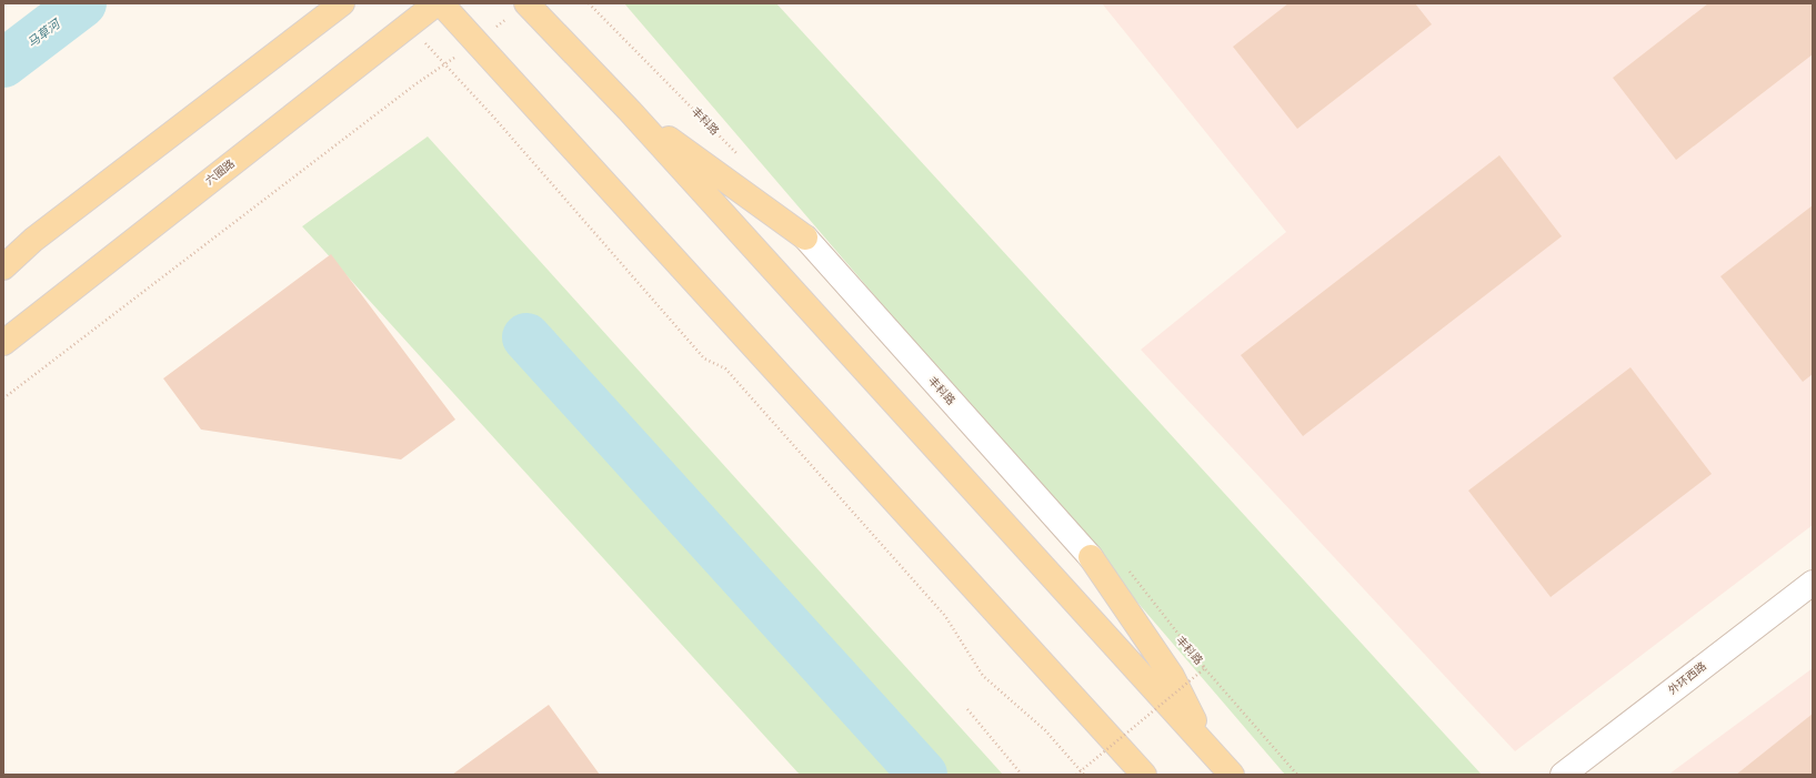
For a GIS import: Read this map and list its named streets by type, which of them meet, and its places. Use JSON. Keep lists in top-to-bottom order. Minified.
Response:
{"streets":{"main road":["六圈路"],"street":["丰科路","外环西路"]},"water":["马草河"]}
